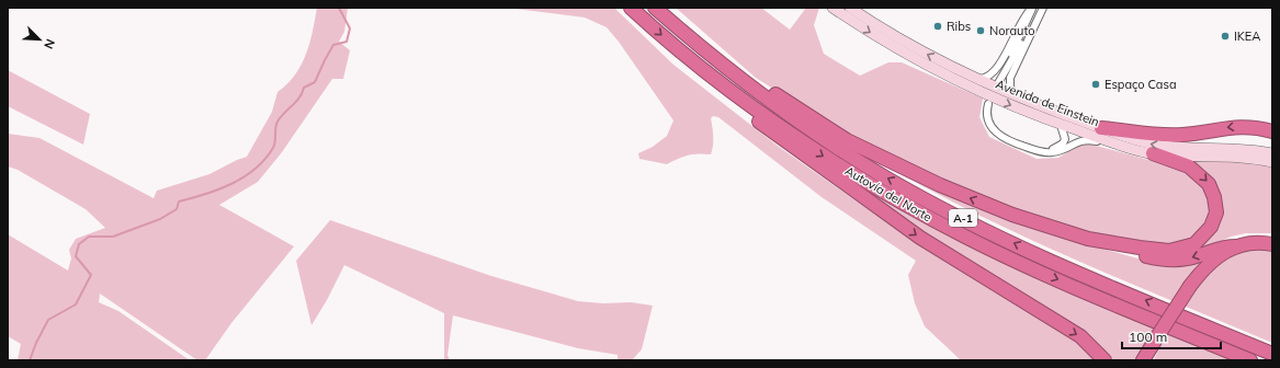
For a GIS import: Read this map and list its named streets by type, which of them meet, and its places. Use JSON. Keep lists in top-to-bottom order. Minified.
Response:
{"streets":{"highway":["Autovía del Norte","A-1"],"street":["Avenida de Einstein"]},"places":["Ribs","Norauto","IKEA","Espaço Casa"],"scale_bar":"100 m","north":"bottom right"}
